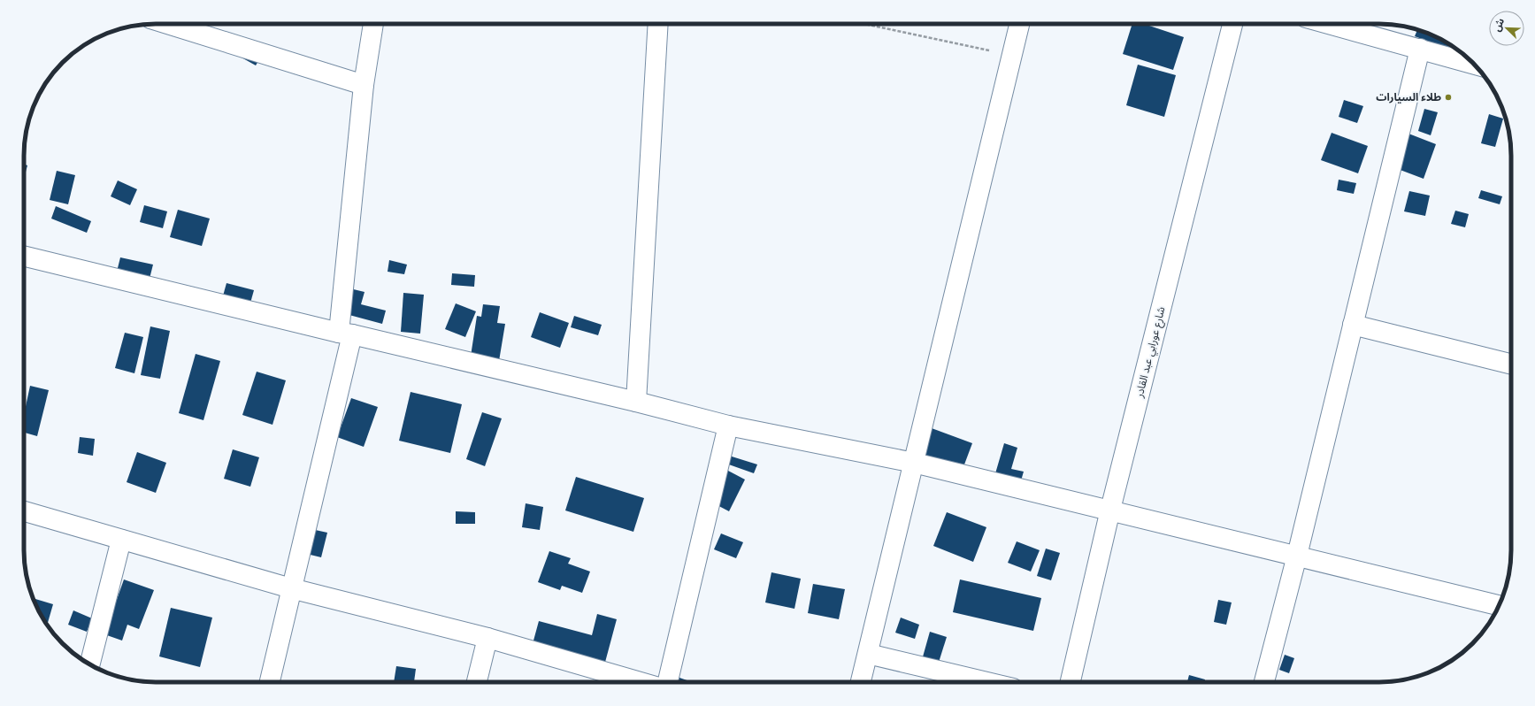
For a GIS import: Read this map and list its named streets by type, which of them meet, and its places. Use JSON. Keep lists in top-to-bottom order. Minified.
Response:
{"streets":{"street":["شارع عورابي عبد القادر"]},"places":["طلاء السيارات"],"north":"top left"}
